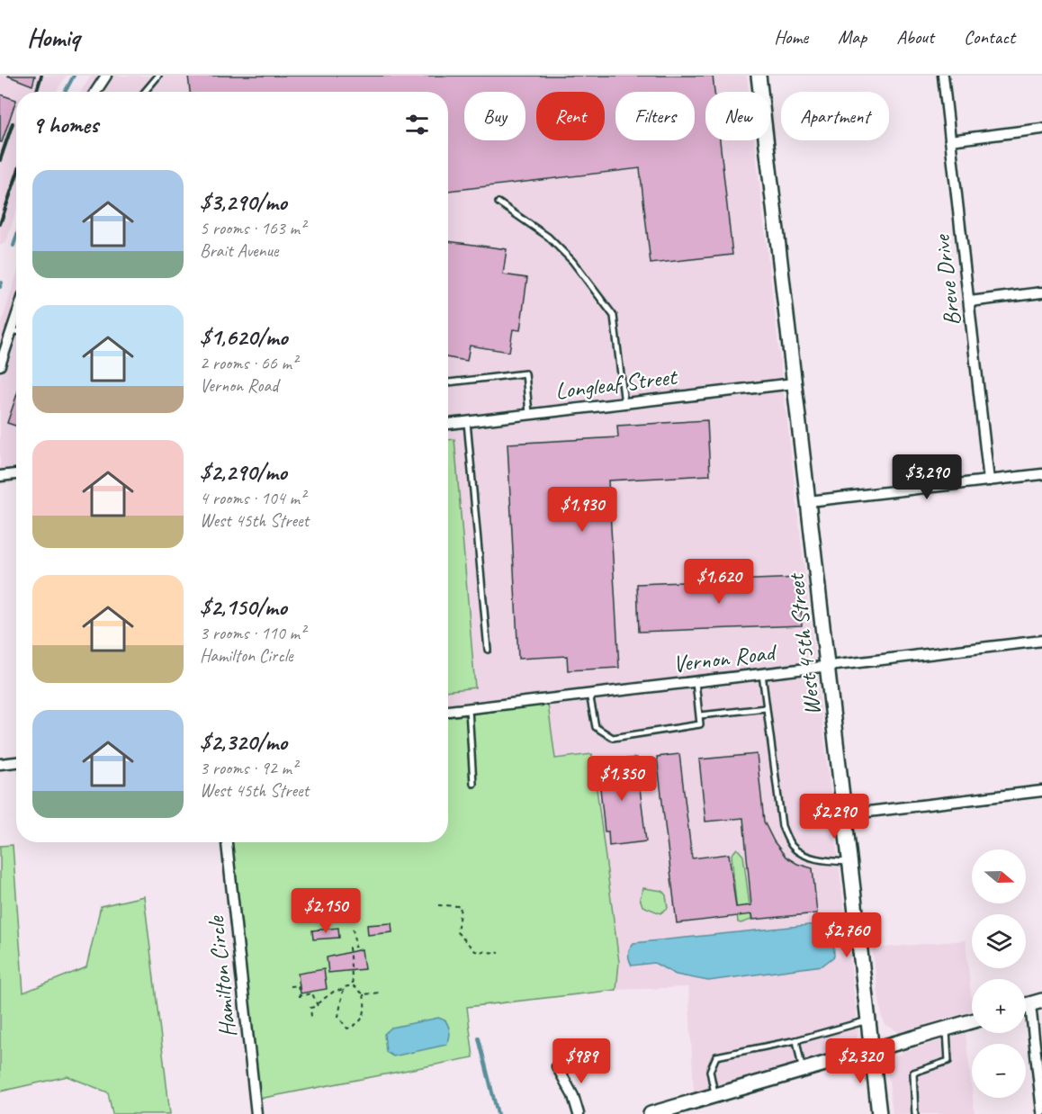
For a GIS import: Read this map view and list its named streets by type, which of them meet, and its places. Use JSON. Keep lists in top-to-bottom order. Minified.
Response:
{"streets":{"street":["Breve Drive","Longleaf Street","West 45th Street","Vernon Road","Hamilton Circle"]},"crossings":[["Longleaf Street","West 45th Street"],["West 45th Street","Vernon Road"]],"north":"right","page":{"header":"Homiq","nav":["Home","Map","About","Contact"],"chip":["Buy","Rent","Filters","New","Apartment"],"heading":"9 homes","list":[{"name":"$3,290/mo","note":"5 rooms · 163 m² · Brait Avenue"},{"name":"$1,620/mo","note":"2 rooms · 66 m² · Vernon Road"},{"name":"$2,290/mo","note":"4 rooms · 104 m² · West 45th Street"},{"name":"$2,150/mo","note":"3 rooms · 110 m² · Hamilton Circle"},{"name":"$2,320/mo","note":"3 rooms · 92 m² · West 45th Street"}],"price":["$3,290","$1,930","$1,620","$1,350","$2,290","$2,150","$2,760","$989","$2,320"],"map_buttons":["+","−"]}}
